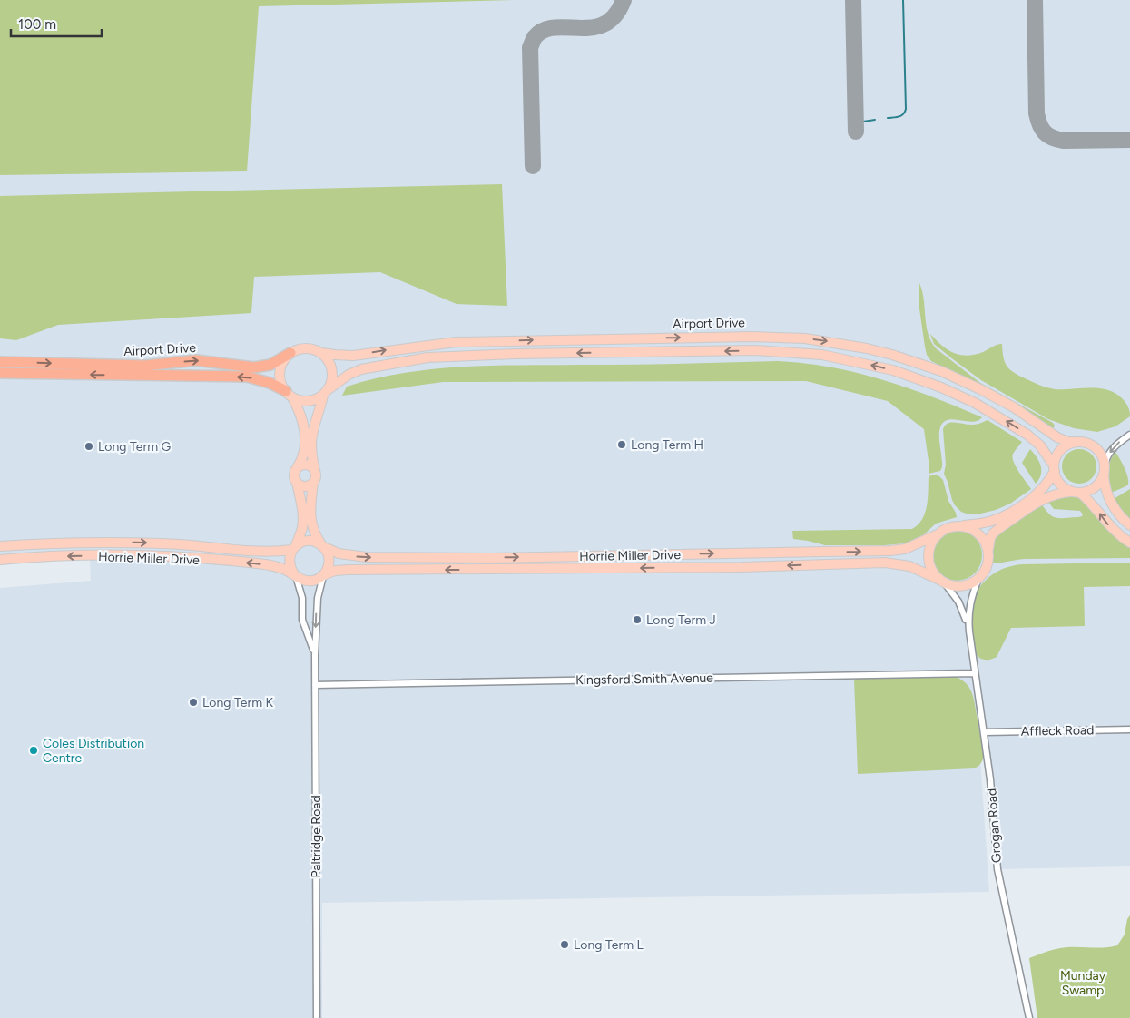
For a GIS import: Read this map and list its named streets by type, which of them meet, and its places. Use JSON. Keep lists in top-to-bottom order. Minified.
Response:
{"streets":{"highway":["Airport Drive"],"main road":["Horrie Miller Drive"],"street":["Kingsford Smith Avenue","Affleck Road","Grogan Road","Paltridge Road"]},"crossings":[["Horrie Miller Drive","Grogan Road"],["Horrie Miller Drive","Paltridge Road"],["Kingsford Smith Avenue","Grogan Road"],["Kingsford Smith Avenue","Paltridge Road"],["Affleck Road","Grogan Road"]],"parks":["Munday Swamp"],"places":["Long Term H","Long Term G","Long Term J","Long Term K","Coles Distribution Centre","Long Term L"],"scale_bar":"100 m"}
